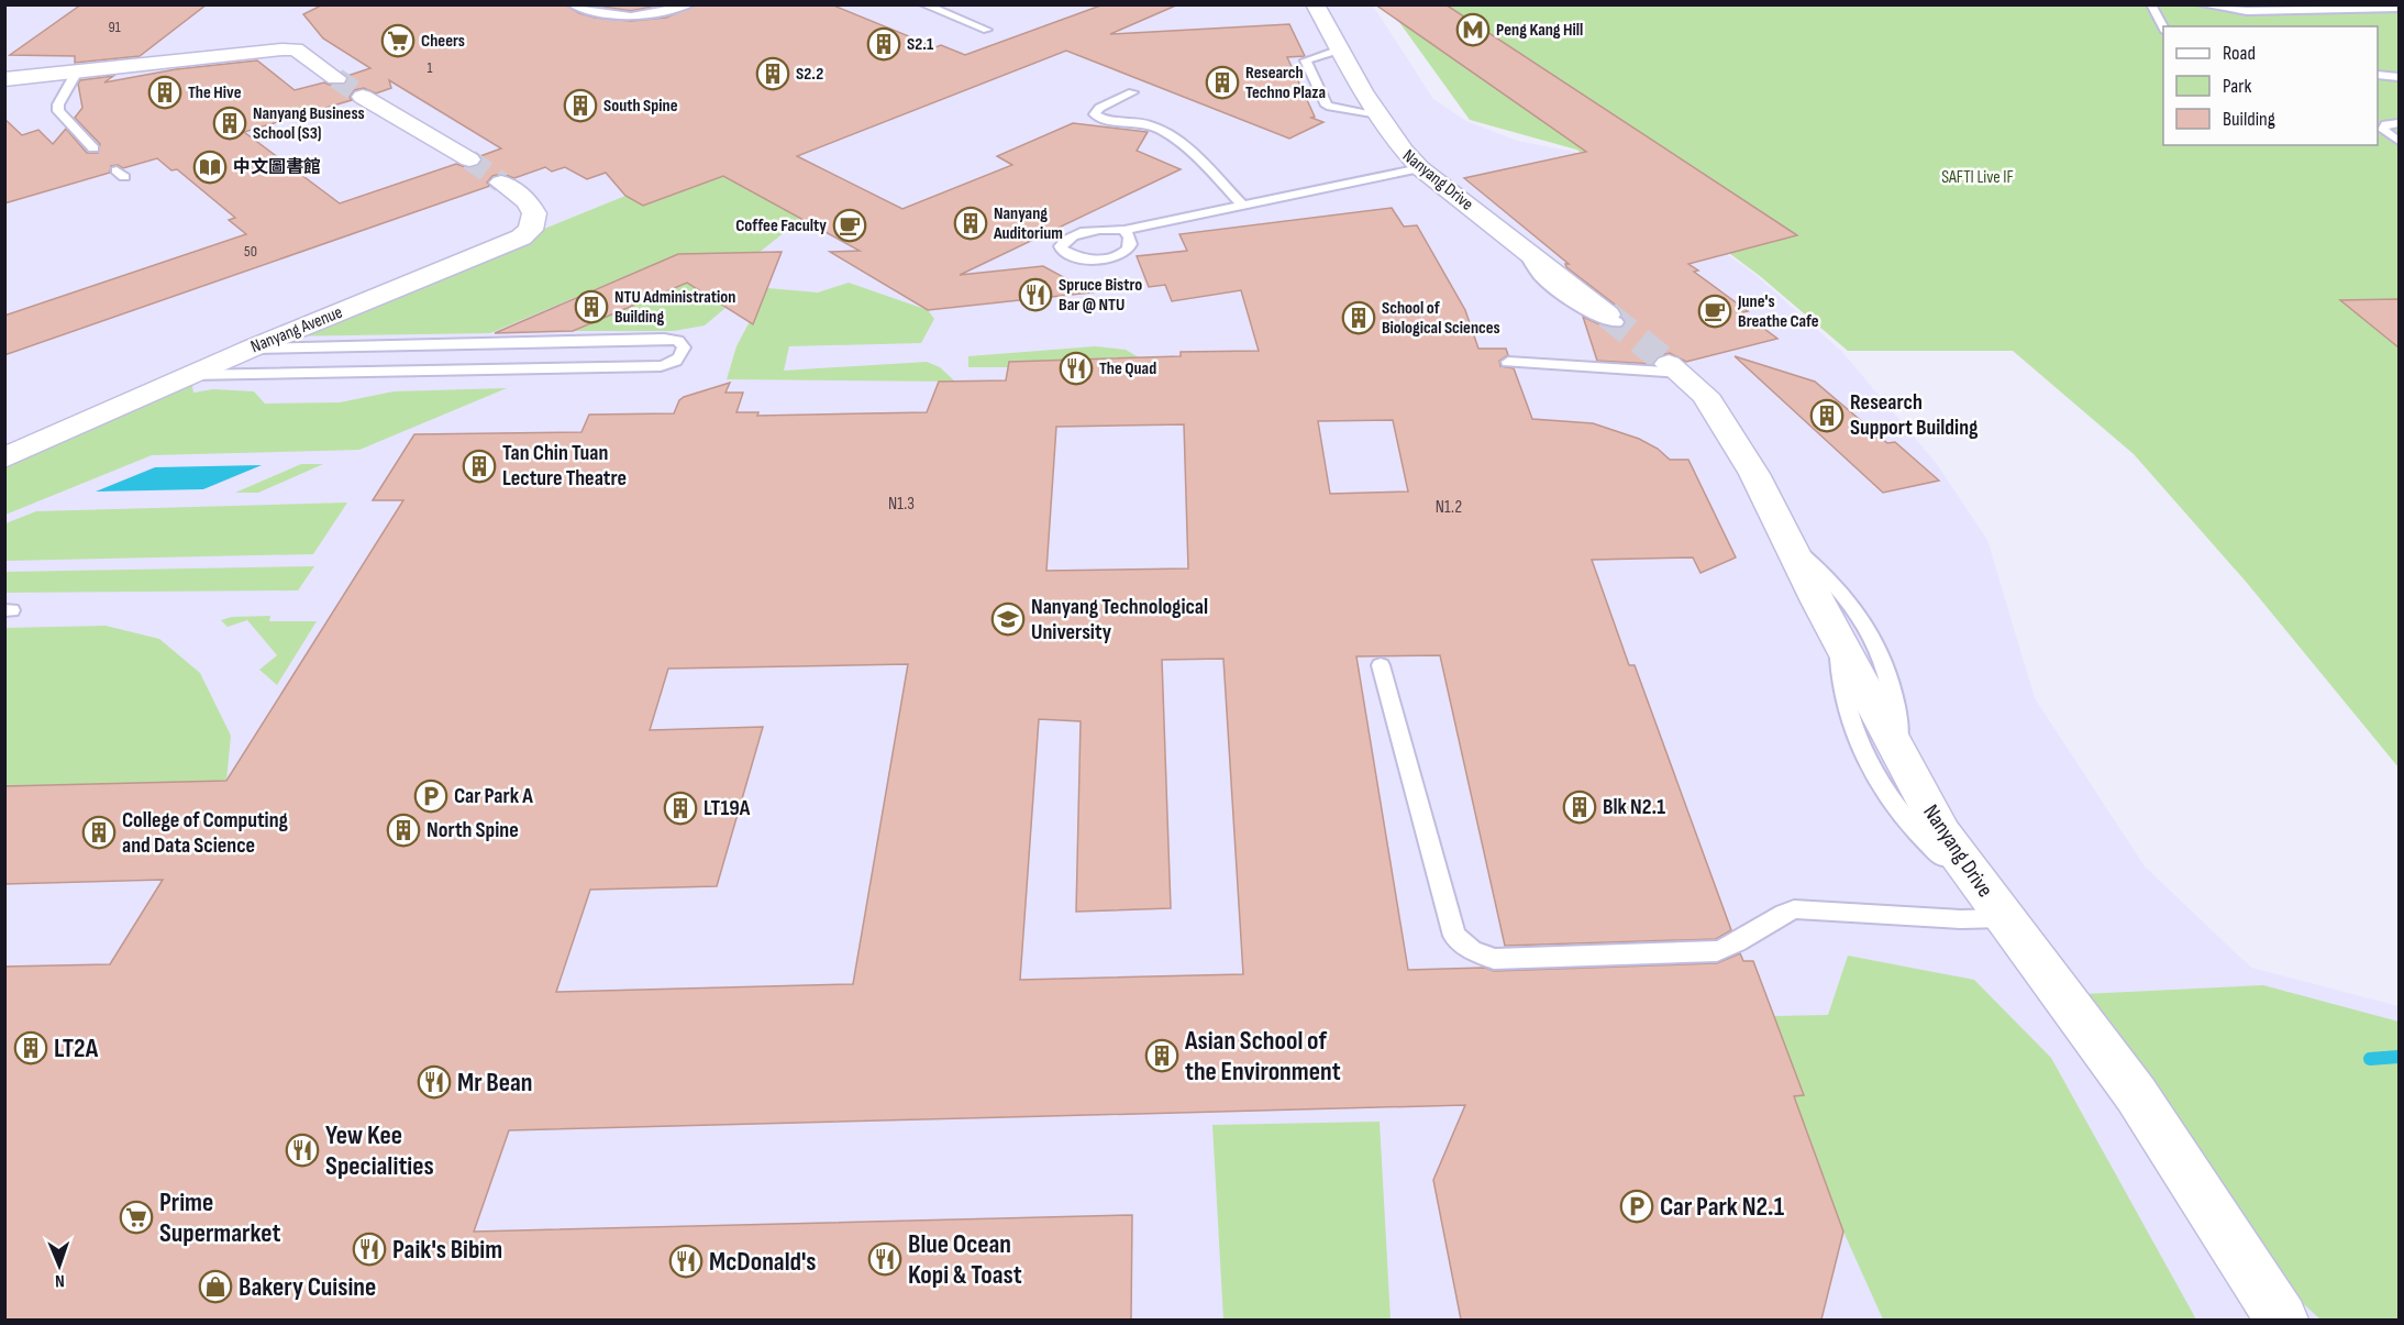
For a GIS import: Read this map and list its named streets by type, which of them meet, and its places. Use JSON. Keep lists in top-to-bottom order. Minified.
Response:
{"streets":{"street":["Nanyang Drive","Nanyang Avenue"]},"parks":["SAFTI Live IF"],"places":{"metro station":["Peng Kang Hill"],"supermarket":["Cheers","Prime Supermarket"],"building":["S2.1","S2.2","Research Techno Plaza","The Hive","South Spine","Nanyang Business School (S3)","Nanyang Auditorium","NTU Administration Building","School of Biological Sciences","Research Support Building","Tan Chin Tuan Lecture Theatre","Blk N2.1","LT19A","North Spine","College of Computing and Data Science","LT2A","Asian School of the Environment"],"library":["中文圖書館"],"cafe":["Coffee Faculty","June's Breathe Cafe"],"restaurant":["Spruce Bistro Bar @ NTU","The Quad","Mr Bean","Yew Kee Specialities","Paik's Bibim","Blue Ocean Kopi & Toast","McDonald's"],"school or university":["Nanyang Technological University"],"parking":["Car Park A","Car Park N2.1"],"shop":["Bakery Cuisine"]},"house_numbers":["91","1","50","N1.3","N1.2"],"legend":["Road","Park","Building"],"north":"bottom"}
